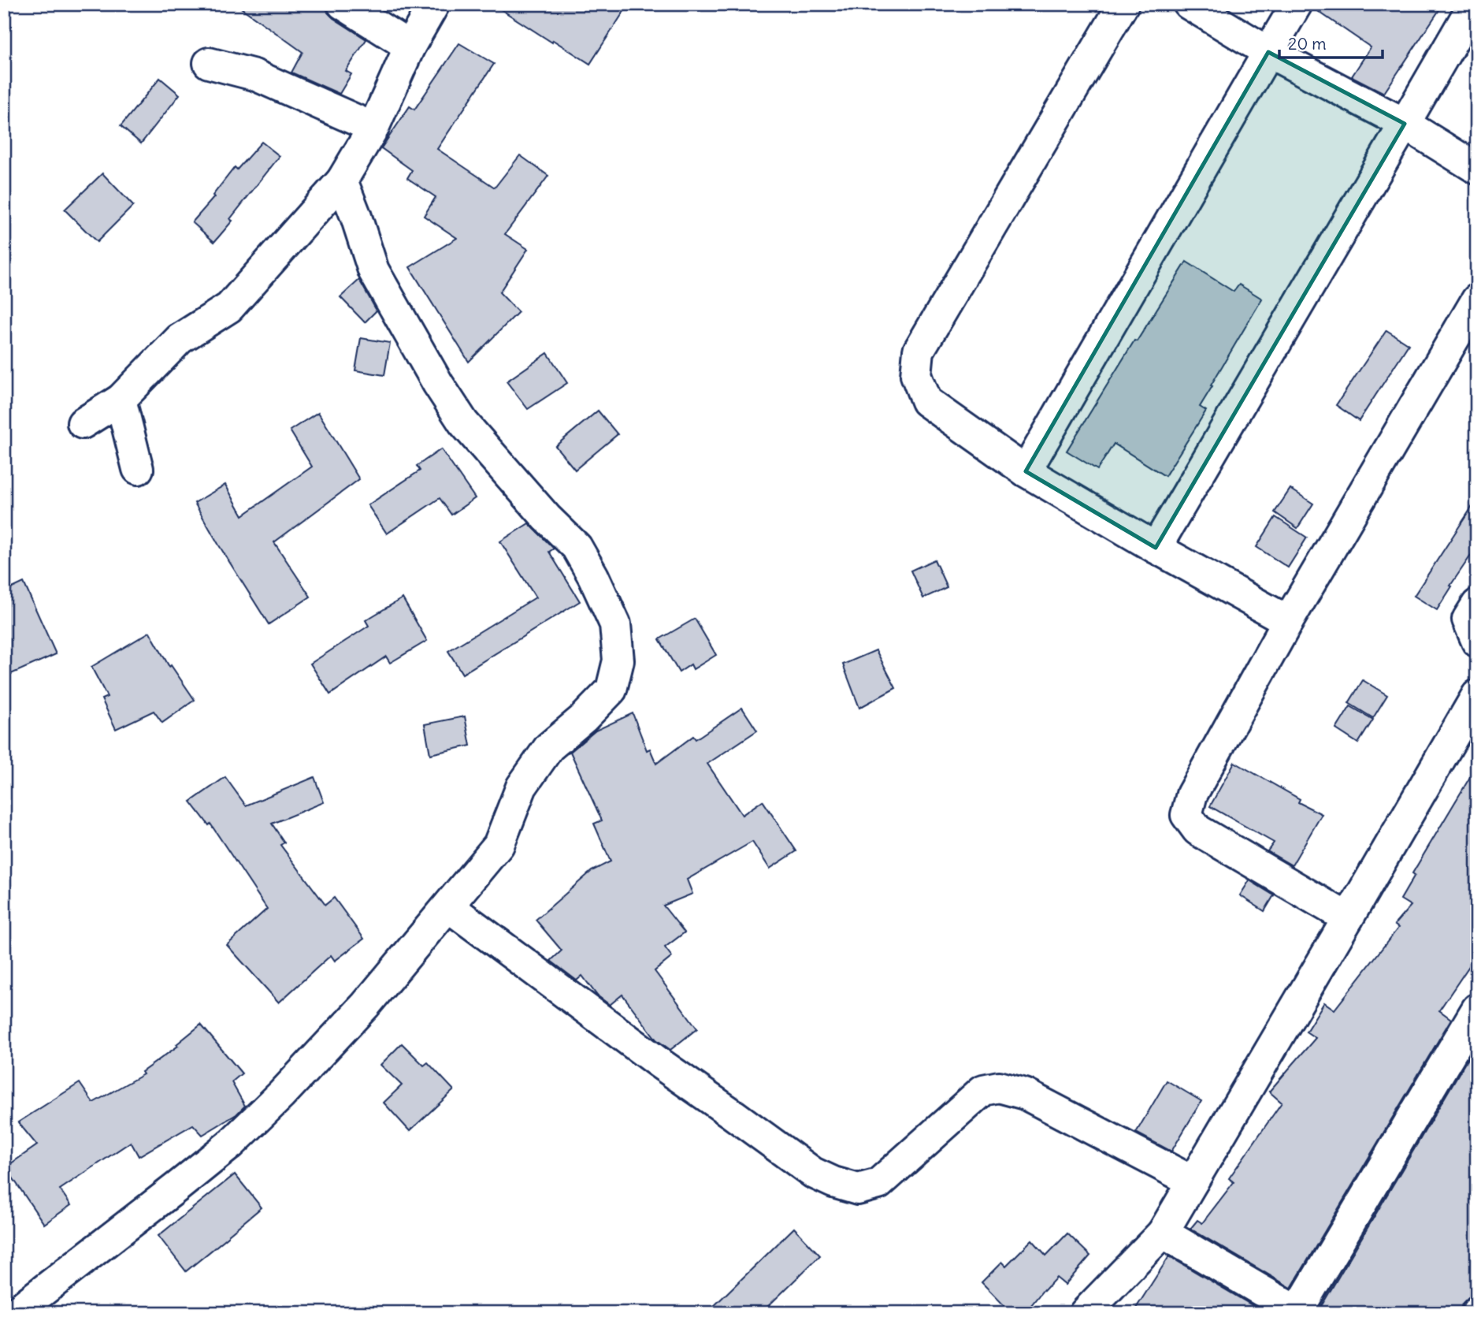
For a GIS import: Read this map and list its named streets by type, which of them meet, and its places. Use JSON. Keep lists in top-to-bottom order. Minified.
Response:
{"scale_bar":"20 m"}
